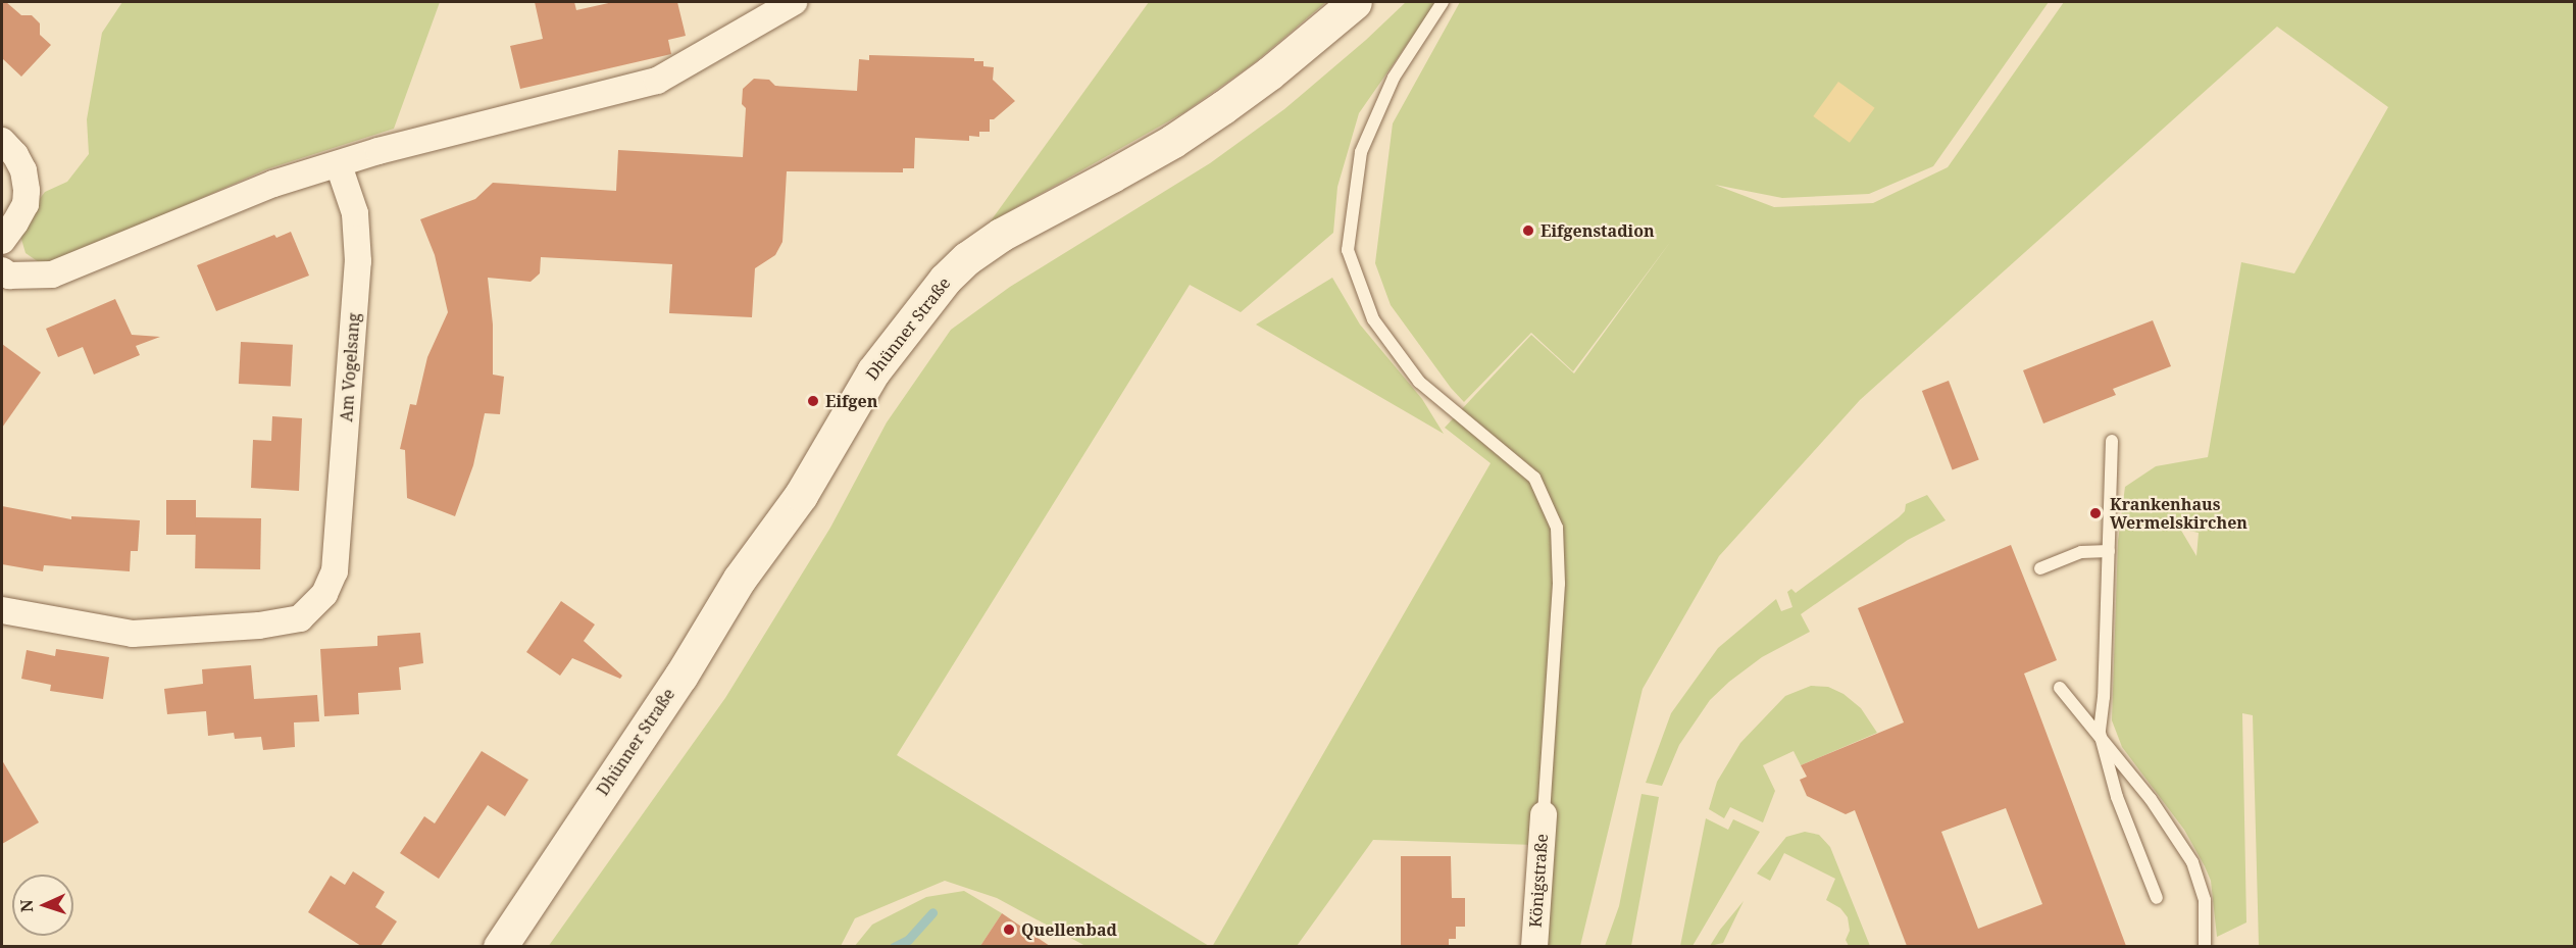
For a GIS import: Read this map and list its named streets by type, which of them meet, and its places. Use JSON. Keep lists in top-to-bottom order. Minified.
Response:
{"streets":{"main road":["Dhünner Straße"],"street":["Am Vogelsang","Königstraße"]},"places":["Eifgenstadion","Eifgen","Krankenhaus Wermelskirchen","Quellenbad"],"north":"left"}
